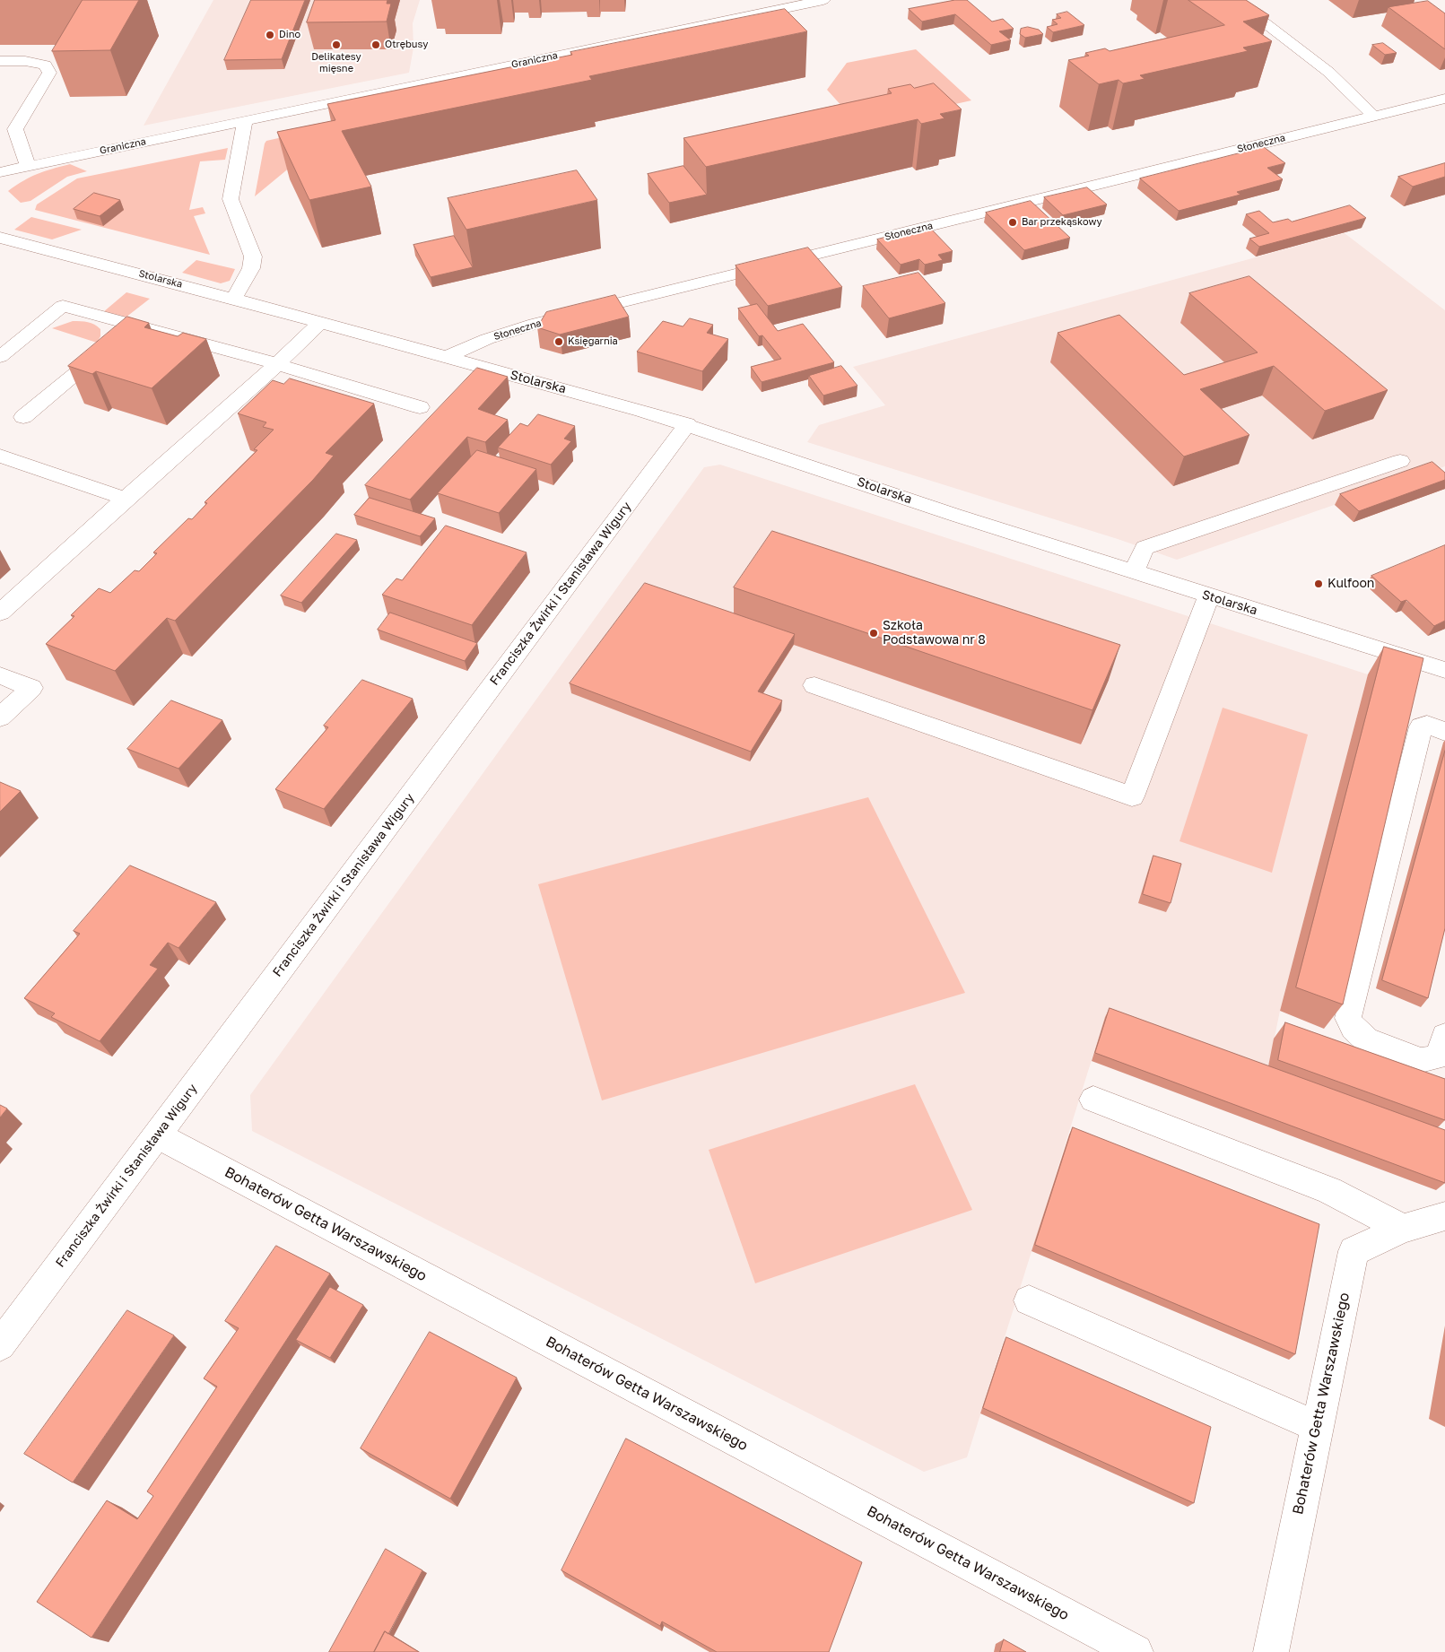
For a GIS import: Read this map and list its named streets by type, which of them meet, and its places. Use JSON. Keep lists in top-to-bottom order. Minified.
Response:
{"streets":{"street":["Graniczna","Słoneczna","Stolarska","Franciszka Żwirki i Stanisława Wigury","Bohaterów Getta Warszawskiego"]},"crossings":[["Słoneczna","Stolarska"],["Stolarska","Franciszka Żwirki i Stanisława Wigury"],["Franciszka Żwirki i Stanisława Wigury","Bohaterów Getta Warszawskiego"]],"places":["Dino","Delikatesy mięsne","Otrębusy","Bar przekąskowy","Księgarnia","Kulfoon","Szkoła Podstawowa nr 8"]}
